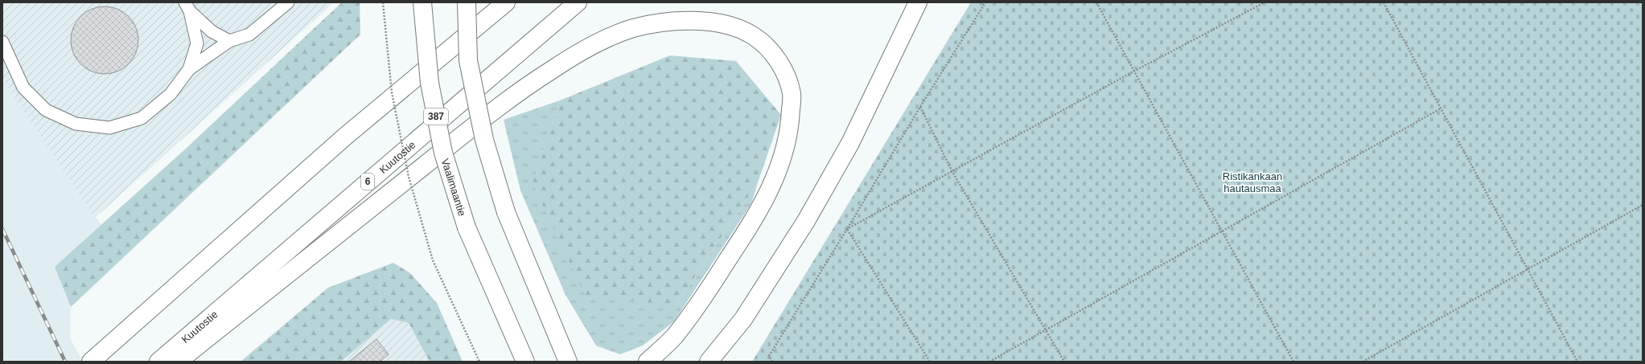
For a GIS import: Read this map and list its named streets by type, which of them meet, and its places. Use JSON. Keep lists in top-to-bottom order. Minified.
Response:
{"streets":{"main road":["387","Kuutostie","6","Vaalimaantie"]},"parks":["Ristikankaan hautausmaa"]}
